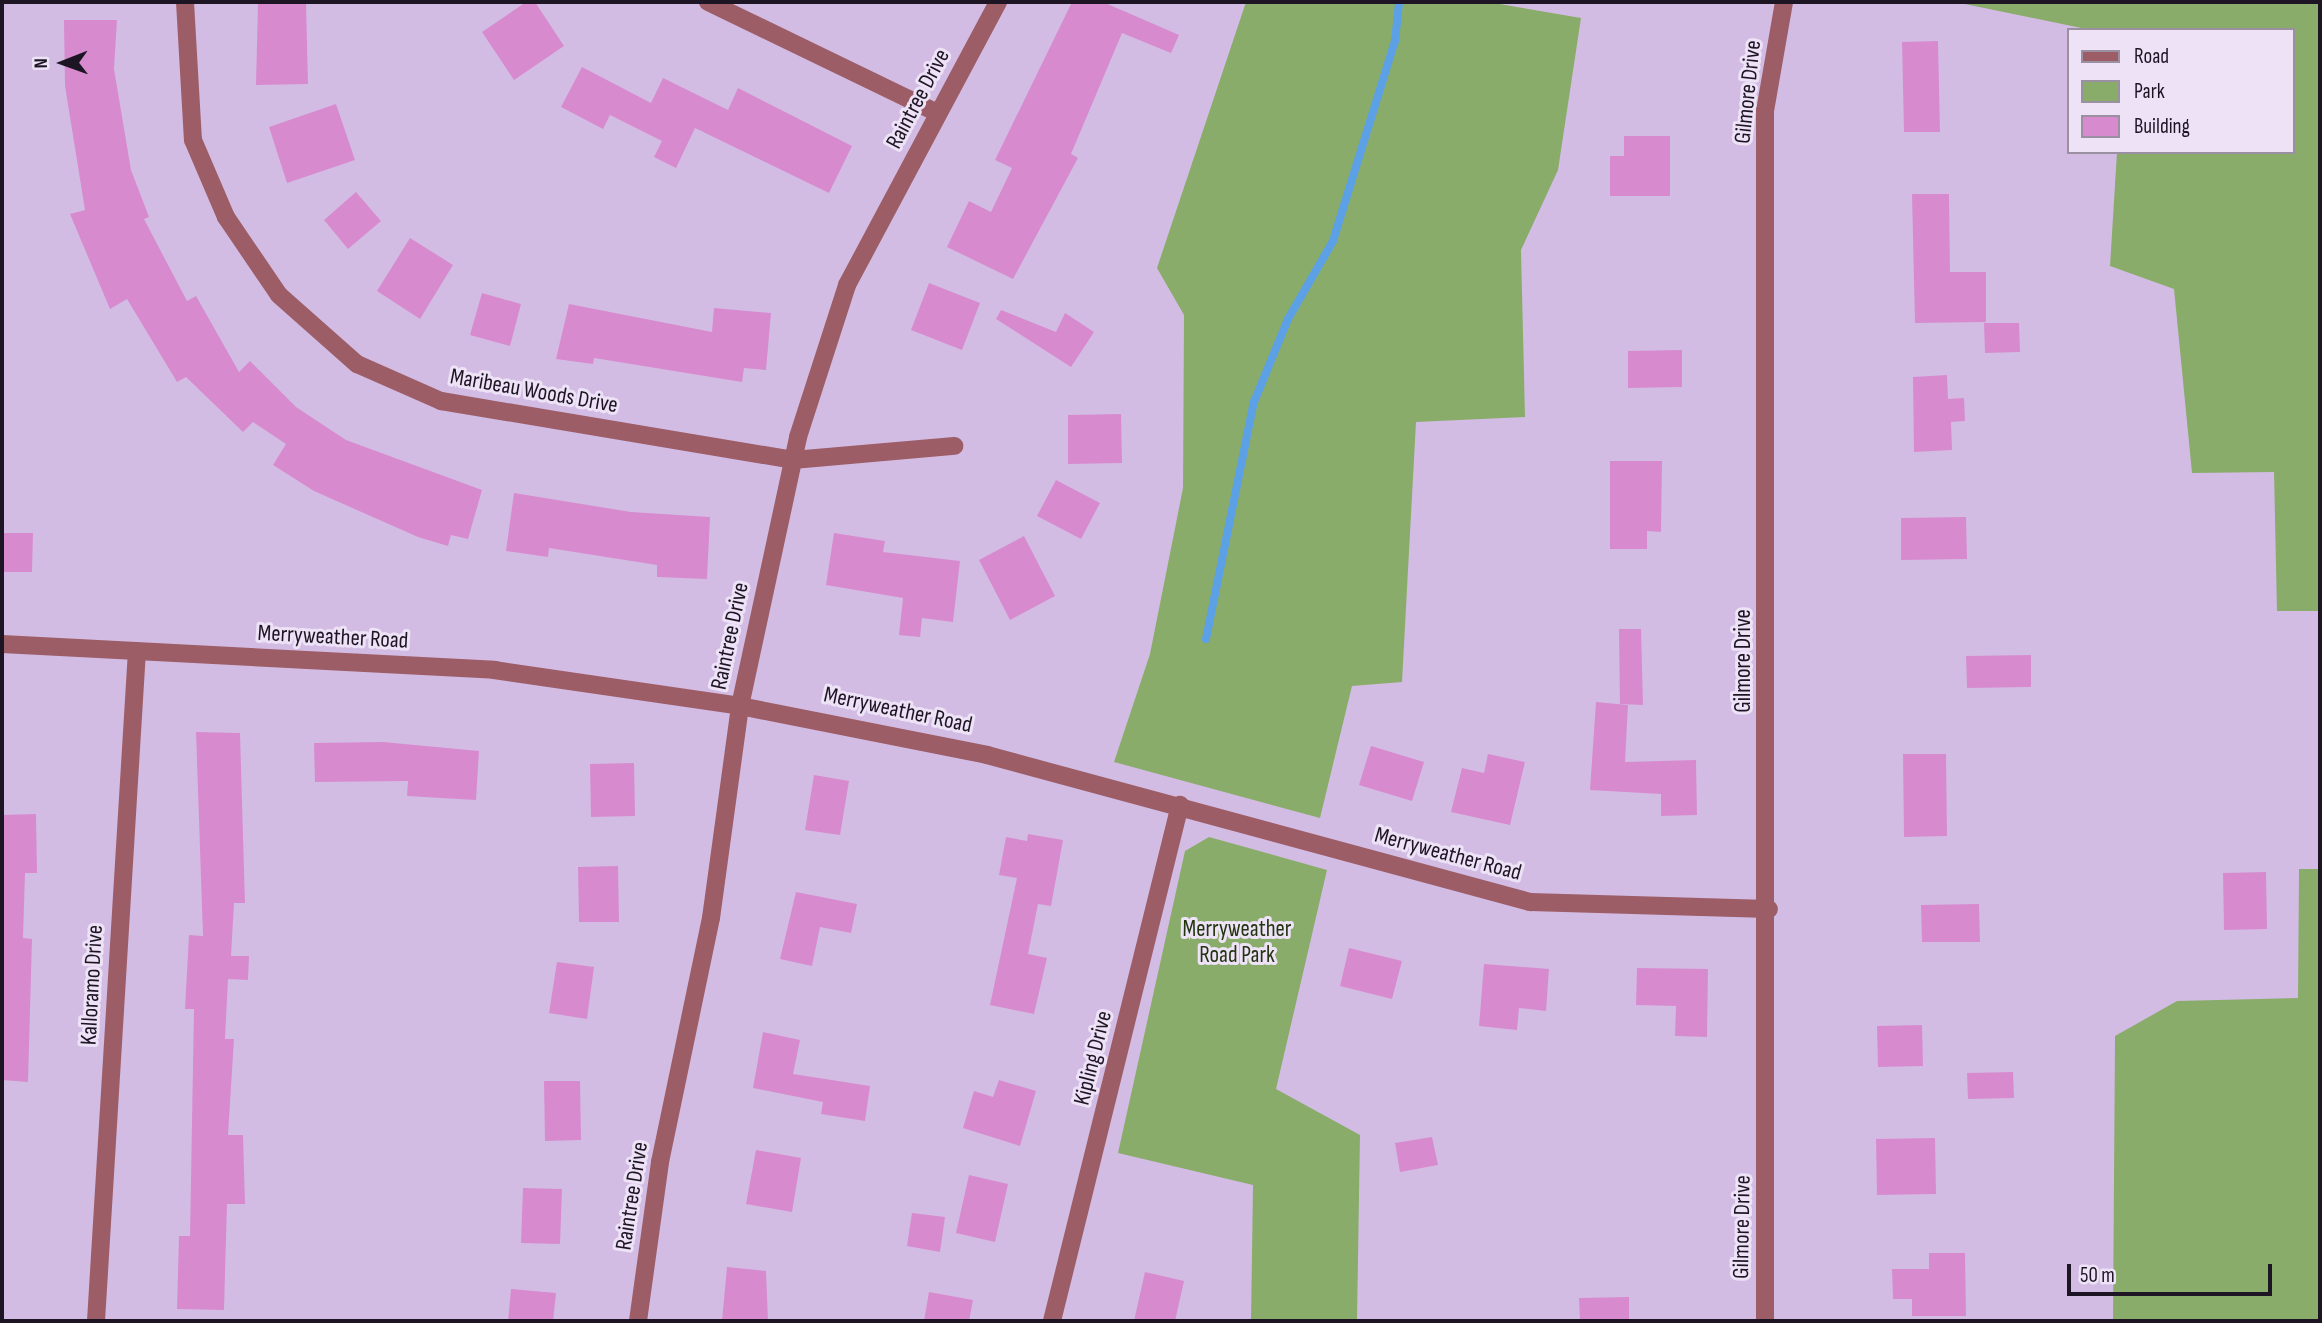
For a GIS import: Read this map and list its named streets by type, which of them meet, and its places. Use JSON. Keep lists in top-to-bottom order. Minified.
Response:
{"streets":{"street":["Gilmore Drive","Raintree Drive","Maribeau Woods Drive","Merryweather Road","Kalloramo Drive","Kipling Drive"]},"crossings":[["Gilmore Drive","Merryweather Road"],["Raintree Drive","Maribeau Woods Drive"],["Raintree Drive","Merryweather Road"],["Merryweather Road","Kalloramo Drive"],["Merryweather Road","Kipling Drive"]],"parks":["Merryweather Road Park"],"legend":["Road","Park","Building"],"scale_bar":"50 m","north":"left"}
